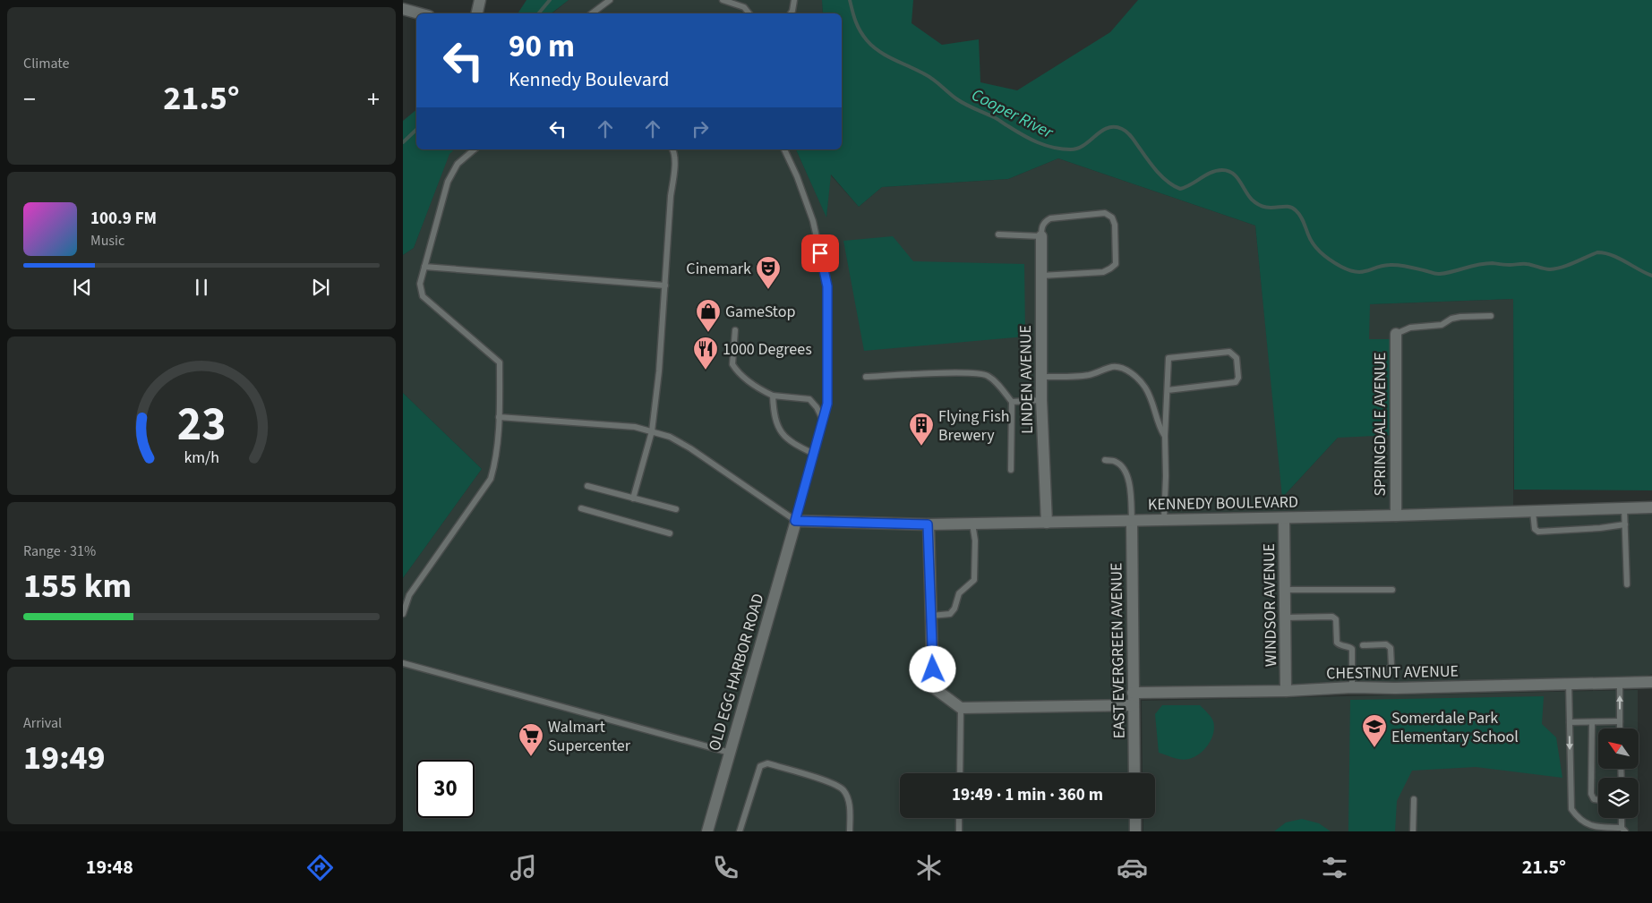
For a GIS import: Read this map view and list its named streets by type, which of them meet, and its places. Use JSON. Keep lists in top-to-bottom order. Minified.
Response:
{"streets":{"street":["LINDEN AVENUE","SPRINGDALE AVENUE","KENNEDY BOULEVARD","WINDSOR AVENUE","EAST EVERGREEN AVENUE","OLD EGG HARBOR ROAD","CHESTNUT AVENUE"]},"crossings":[["LINDEN AVENUE","KENNEDY BOULEVARD"],["SPRINGDALE AVENUE","KENNEDY BOULEVARD"],["KENNEDY BOULEVARD","WINDSOR AVENUE"],["KENNEDY BOULEVARD","EAST EVERGREEN AVENUE"],["KENNEDY BOULEVARD","OLD EGG HARBOR ROAD"],["WINDSOR AVENUE","CHESTNUT AVENUE"],["EAST EVERGREEN AVENUE","CHESTNUT AVENUE"]],"water":["Cooper River"],"places":{"theatre":["Cinemark"],"shop":["GameStop"],"restaurant":["1000 Degrees"],"building":["Flying Fish Brewery"],"school or university":["Somerdale Park Elementary School"],"supermarket":["Walmart Supercenter"]},"north":"top left","page":{"tile":["Climate",["Range · 31%","155 km"],["Arrival","19:49"]],"turn":["90 m","Kennedy Boulevard"],"heat":["−","21.5°","+"],"song":["100.9 FM","Music"],"limit":"30","trip":"19:49 · 1 min · 360 m","tabs":["19:48","21.5°"],"gauge":["23","km/h"]}}
